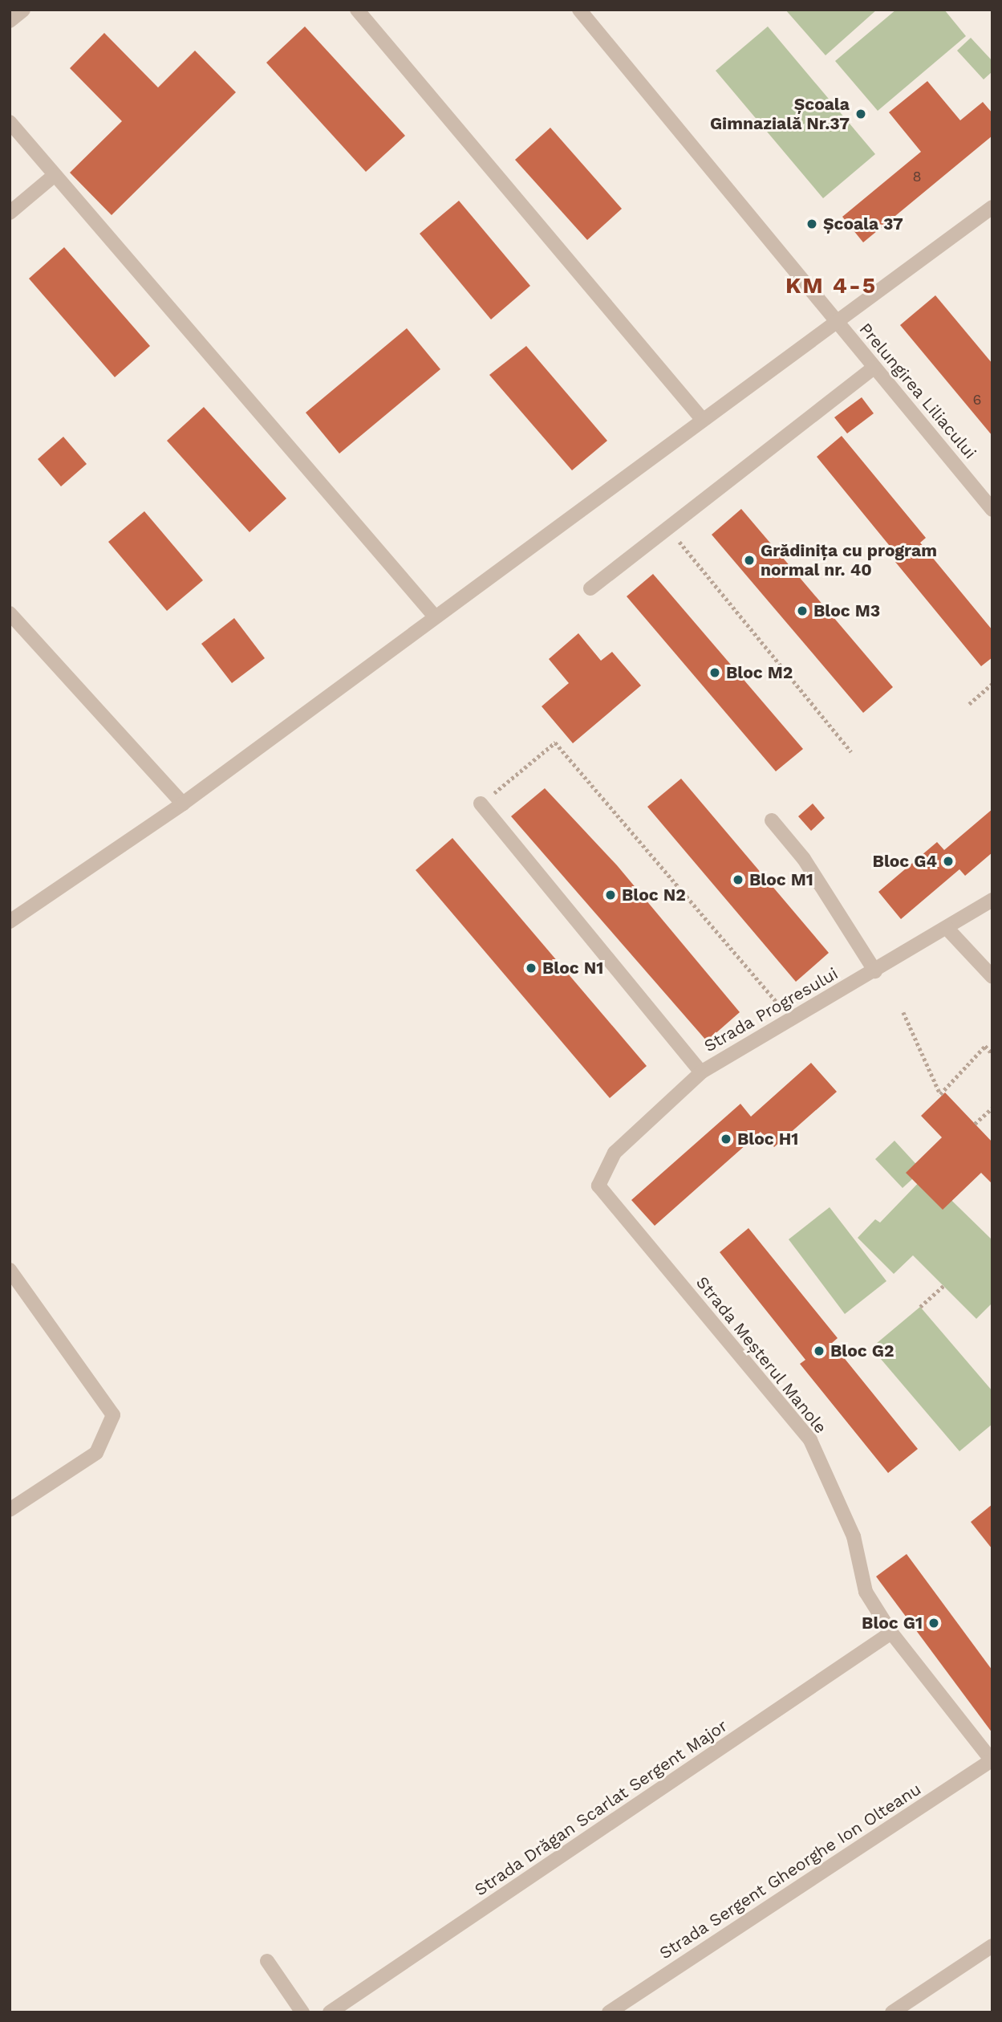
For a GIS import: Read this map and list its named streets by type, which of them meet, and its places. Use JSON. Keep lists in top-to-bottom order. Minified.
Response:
{"streets":{"street":["Prelungirea Liliacului","Strada Progresului","Strada Meșterul Manole","Strada Drăgan Scarlat Sergent Major","Strada Sergent Gheorghe Ion Olteanu"]},"crossings":[["Strada Progresului","Strada Meșterul Manole"],["Strada Meșterul Manole","Strada Drăgan Scarlat Sergent Major"],["Strada Meșterul Manole","Strada Sergent Gheorghe Ion Olteanu"]],"districts":["KM 4-5"],"places":["Școala Gimnazială Nr.37","Școala 37","Grădinița cu program normal nr. 40","Bloc M3","Bloc M2","Bloc G4","Bloc M1","Bloc N2","Bloc N1","Bloc H1","Bloc G2","Bloc G1"],"house_numbers":["8","6"]}
